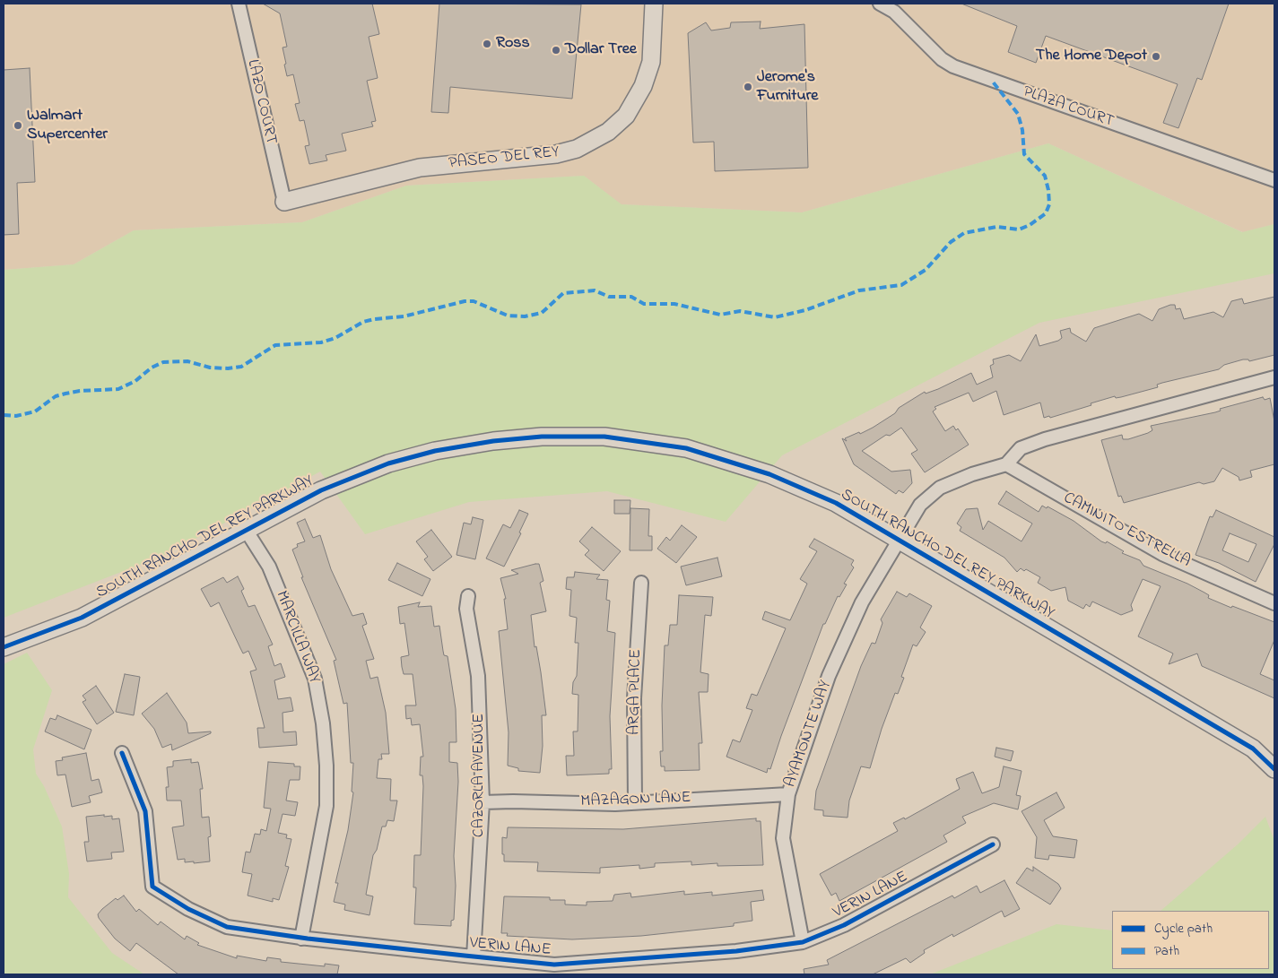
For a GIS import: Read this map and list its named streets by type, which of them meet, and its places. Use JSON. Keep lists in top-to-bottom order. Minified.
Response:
{"streets":{"street":["LAZO COURT","PLAZA COURT","PASEO DEL REY","CAMINITO ESTRELLA","SOUTH RANCHO DEL REY PARKWAY","MARCILLA WAY","ARGA PLACE","AYAMONTE WAY","CAZORLA AVENUE","MAZAGON LANE","VERIN LANE"]},"crossings":[["LAZO COURT","PASEO DEL REY"],["SOUTH RANCHO DEL REY PARKWAY","MARCILLA WAY"],["SOUTH RANCHO DEL REY PARKWAY","AYAMONTE WAY"],["MARCILLA WAY","VERIN LANE"],["ARGA PLACE","MAZAGON LANE"],["AYAMONTE WAY","MAZAGON LANE"],["AYAMONTE WAY","VERIN LANE"],["CAZORLA AVENUE","MAZAGON LANE"],["CAZORLA AVENUE","VERIN LANE"]],"places":["Ross","Dollar Tree","The Home Depot","Jerome's Furniture","Walmart Supercenter"],"legend":["Cycle path","Path"]}
